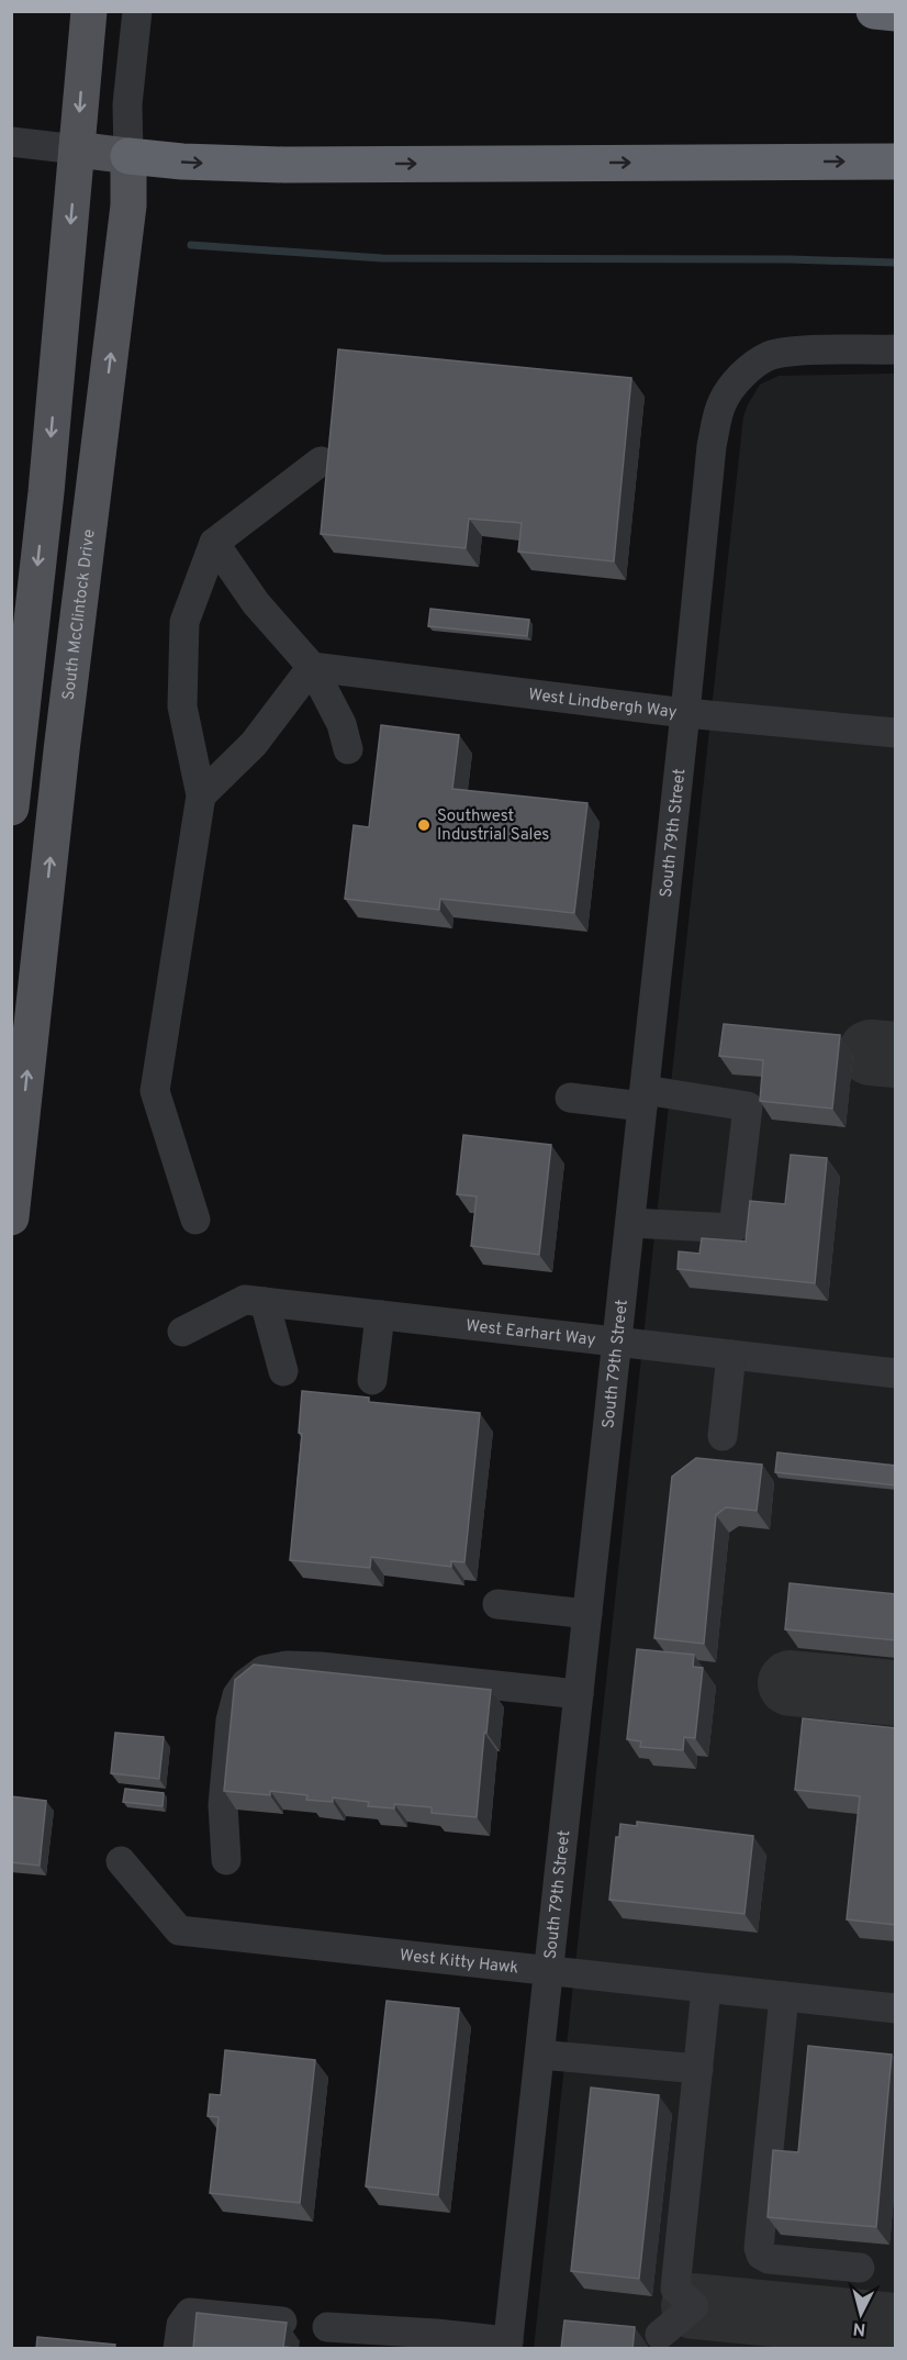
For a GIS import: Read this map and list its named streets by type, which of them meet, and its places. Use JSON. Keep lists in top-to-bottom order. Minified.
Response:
{"streets":{"main road":["South McClintock Drive"],"street":["West Lindbergh Way","South 79th Street","West Earhart Way","West Kitty Hawk"]},"crossings":[["West Lindbergh Way","South 79th Street"],["South 79th Street","West Earhart Way"],["South 79th Street","West Kitty Hawk"]],"places":["Southwest Industrial Sales"],"north":"bottom"}
